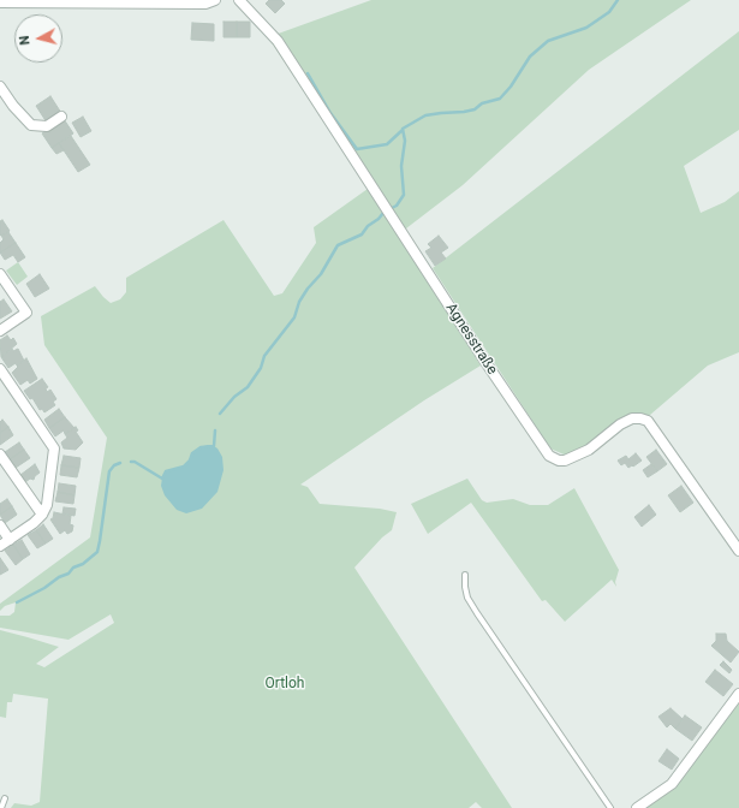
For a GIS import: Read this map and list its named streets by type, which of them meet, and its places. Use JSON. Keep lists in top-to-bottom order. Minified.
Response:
{"streets":{"street":["Agnesstraße"]},"parks":["Ortloh"],"north":"left"}
